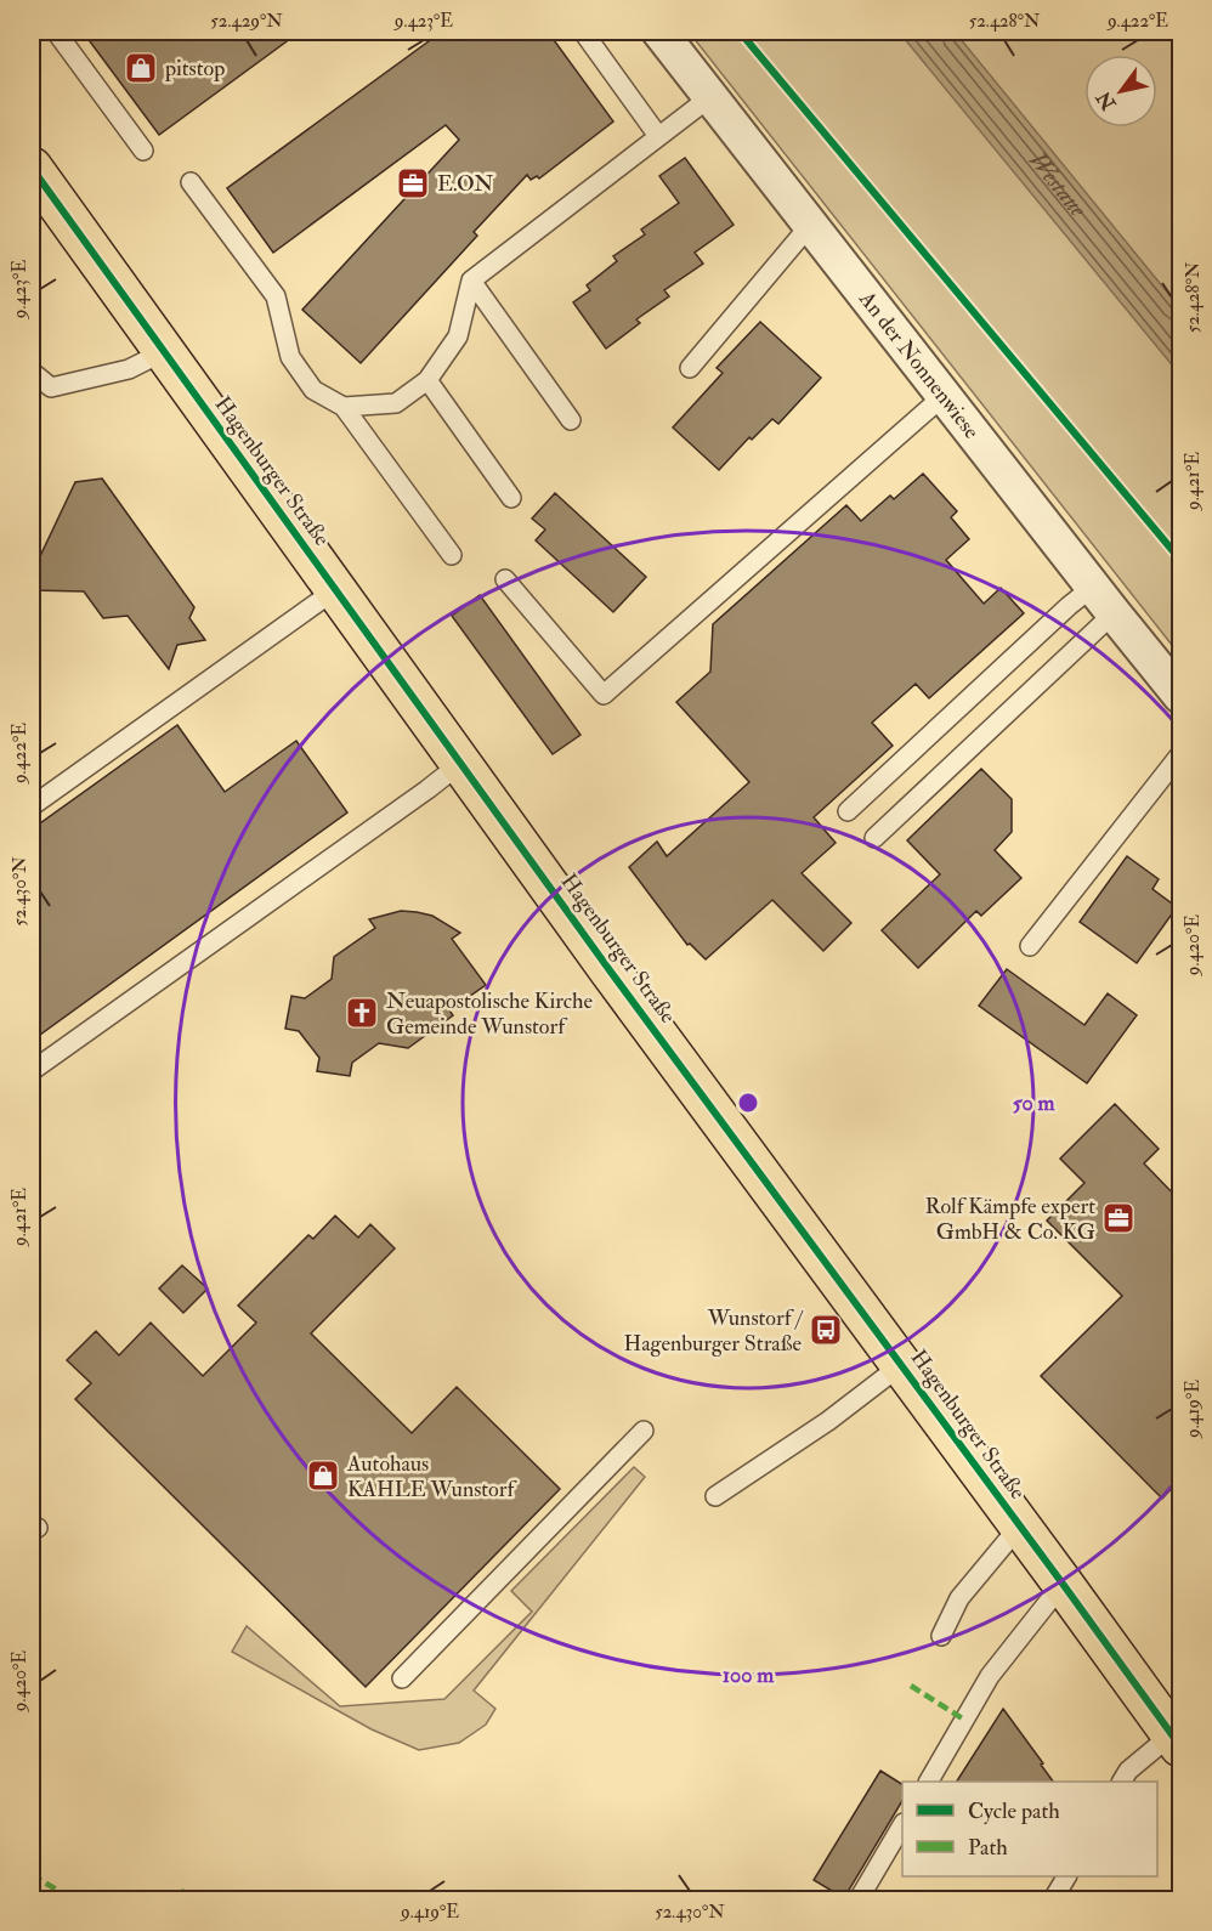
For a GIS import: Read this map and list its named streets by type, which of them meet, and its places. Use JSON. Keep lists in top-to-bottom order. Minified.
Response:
{"streets":{"main road":["Hagenburger Straße"],"street":["An der Nonnenwiese"]},"water":["Westaue"],"places":{"shop":["pitstop","Autohaus KAHLE Wunstorf"],"office":["E.ON","Rolf Kämpfe expert GmbH & Co. KG"],"church":["Neuapostolische Kirche Gemeinde Wunstorf"],"bus stop":["Wunstorf / Hagenburger Straße"]},"legend":["Cycle path","Path"],"north":"bottom left","coordinates":["52.429°N","9.423°E","52.428°N","9.422°E","9.421°E","52.430°N","9.420°E","9.419°E"],"rings":["50 m","100 m"]}
